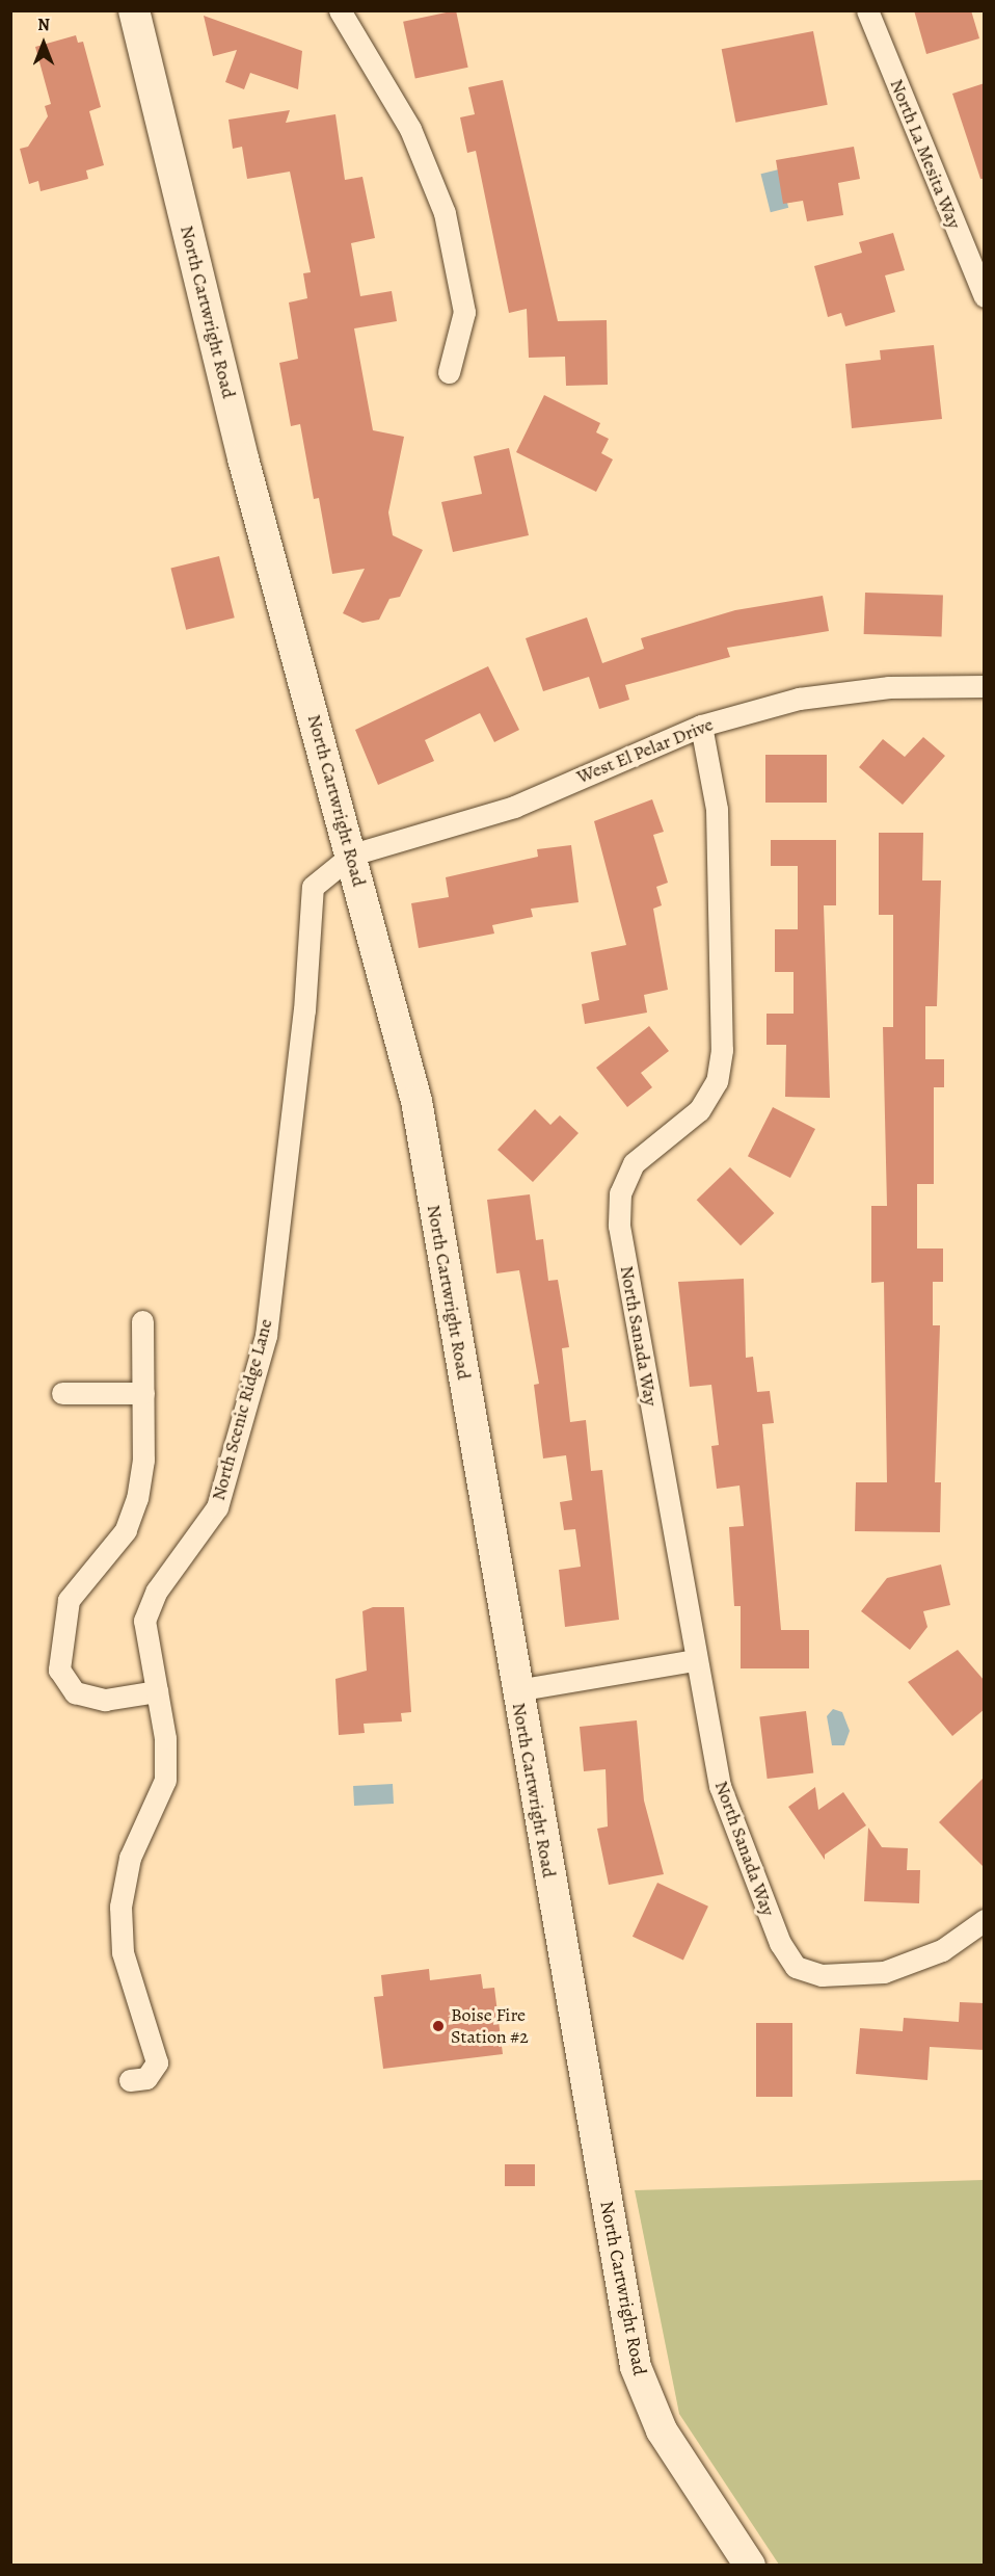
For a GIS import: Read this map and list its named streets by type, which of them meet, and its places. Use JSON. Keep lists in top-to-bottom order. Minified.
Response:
{"streets":{"street":["North La Mesita Way","North Cartwright Road","West El Pelar Drive","North Sanada Way","North Scenic Ridge Lane"]},"crossings":[["North Cartwright Road","West El Pelar Drive"],["North Cartwright Road","North Scenic Ridge Lane"],["West El Pelar Drive","North Sanada Way"],["West El Pelar Drive","North Scenic Ridge Lane"]],"places":["Boise Fire Station #2"],"north":"top"}
